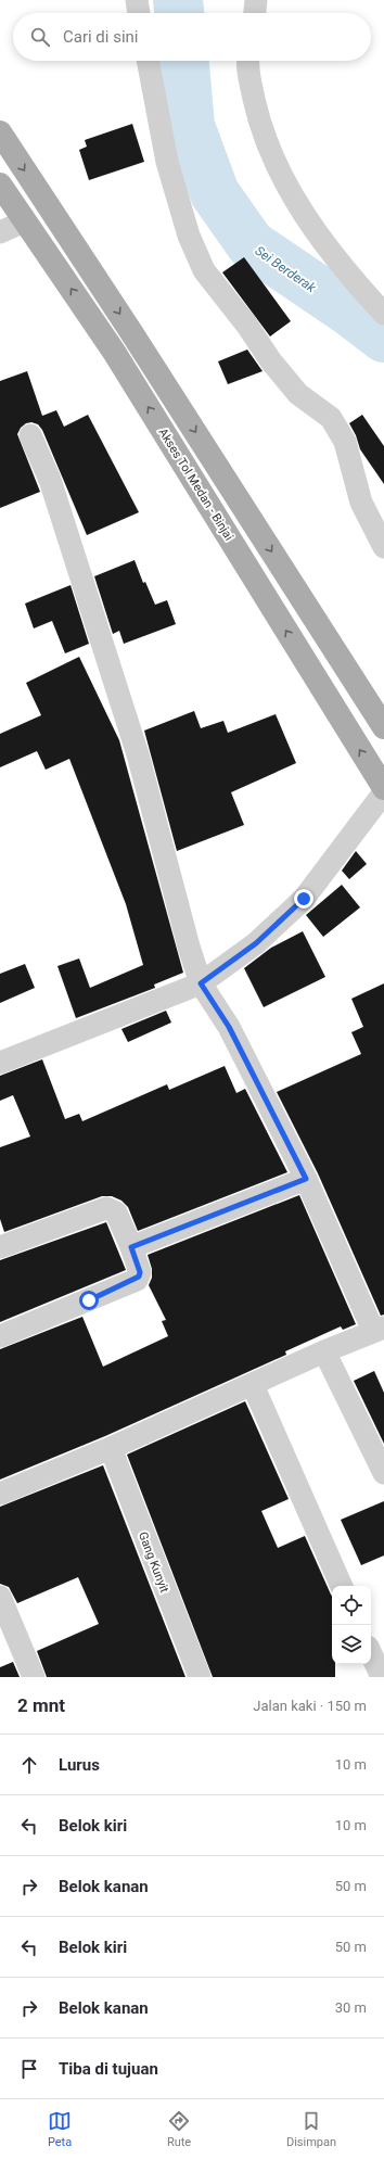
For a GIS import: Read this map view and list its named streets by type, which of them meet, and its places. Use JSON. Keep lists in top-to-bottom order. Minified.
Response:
{"streets":{"main road":["Akses Tol Medan - Binjai"],"street":["Gang Kunyit"]},"water":["Sei Berderak"],"page":{"search":"Cari di sini","heading":["2 mnt","Jalan kaki · 150 m"],"list":[["Lurus","10 m"],["Belok kiri","10 m"],["Belok kanan","50 m"],["Belok kiri","50 m"],["Belok kanan","30 m"],"Tiba di tujuan"],"nav":["Peta","Rute","Disimpan"]}}
